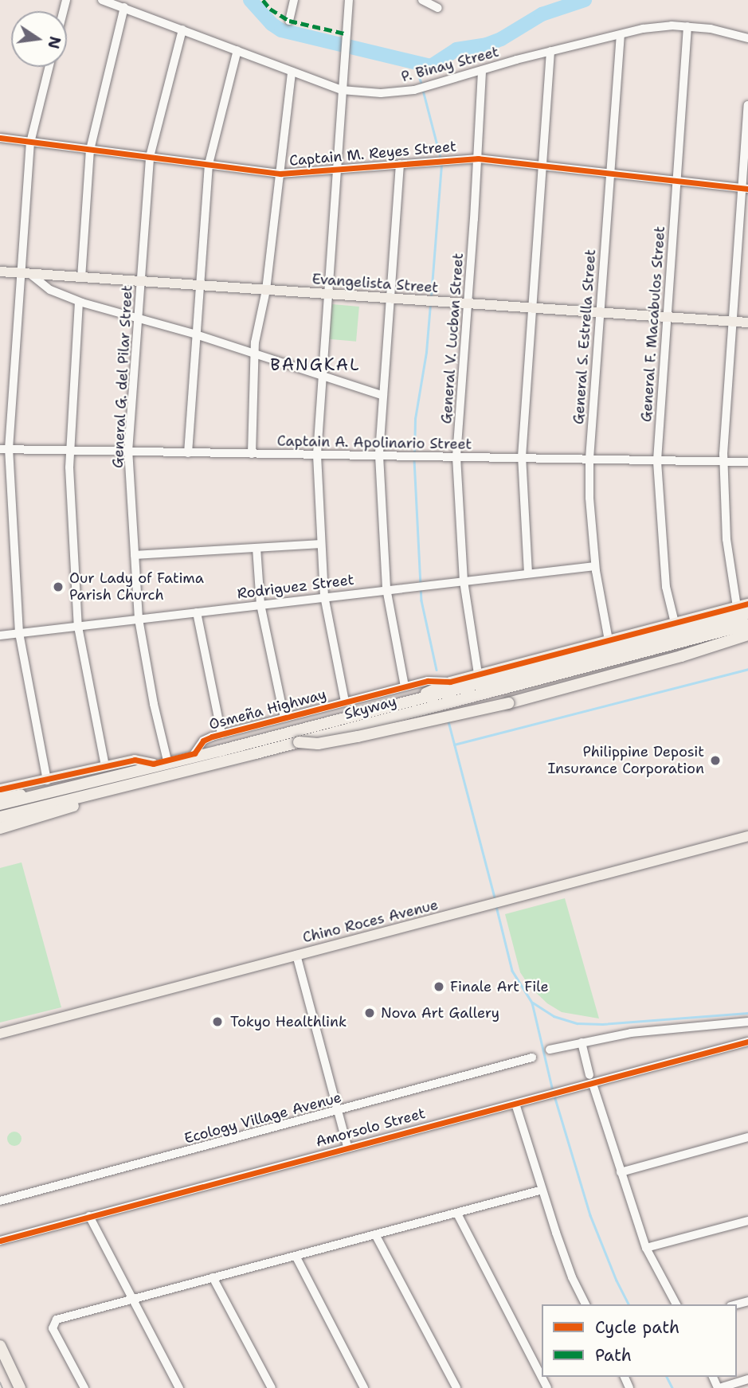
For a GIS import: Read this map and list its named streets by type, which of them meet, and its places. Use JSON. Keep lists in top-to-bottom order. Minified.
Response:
{"streets":{"highway":["Skyway"],"main road":["Evangelista Street","Osmeña Highway","Chino Roces Avenue"],"street":["P. Binay Street","Captain M. Reyes Street","General F. Macabulos Street","General S. Estrella Street","General V. Lucban Street","General G. del Pilar Street","Captain A. Apolinario Street","Rodriguez Street","Ecology Village Avenue","Amorsolo Street"]},"crossings":[["P. Binay Street","General F. Macabulos Street"],["P. Binay Street","General S. Estrella Street"],["P. Binay Street","General V. Lucban Street"],["P. Binay Street","General G. del Pilar Street"],["Captain M. Reyes Street","General F. Macabulos Street"],["Captain M. Reyes Street","General S. Estrella Street"],["Captain M. Reyes Street","General V. Lucban Street"],["Captain M. Reyes Street","General G. del Pilar Street"],["Evangelista Street","General F. Macabulos Street"],["Evangelista Street","General S. Estrella Street"],["Evangelista Street","General V. Lucban Street"],["Evangelista Street","General G. del Pilar Street"],["General F. Macabulos Street","Captain A. Apolinario Street"],["General F. Macabulos Street","Osmeña Highway"],["General S. Estrella Street","Captain A. Apolinario Street"],["General S. Estrella Street","Rodriguez Street"],["General S. Estrella Street","Osmeña Highway"],["General V. Lucban Street","Captain A. Apolinario Street"],["General V. Lucban Street","Rodriguez Street"],["General V. Lucban Street","Osmeña Highway"],["General G. del Pilar Street","Captain A. Apolinario Street"],["General G. del Pilar Street","Rodriguez Street"],["General G. del Pilar Street","Osmeña Highway"]],"districts":["BANGKAL"],"places":["Our Lady of Fatima Parish Church","Philippine Deposit Insurance Corporation","Finale Art File","Nova Art Gallery","Tokyo Healthlink"],"legend":["Cycle path","Path"],"north":"right"}
